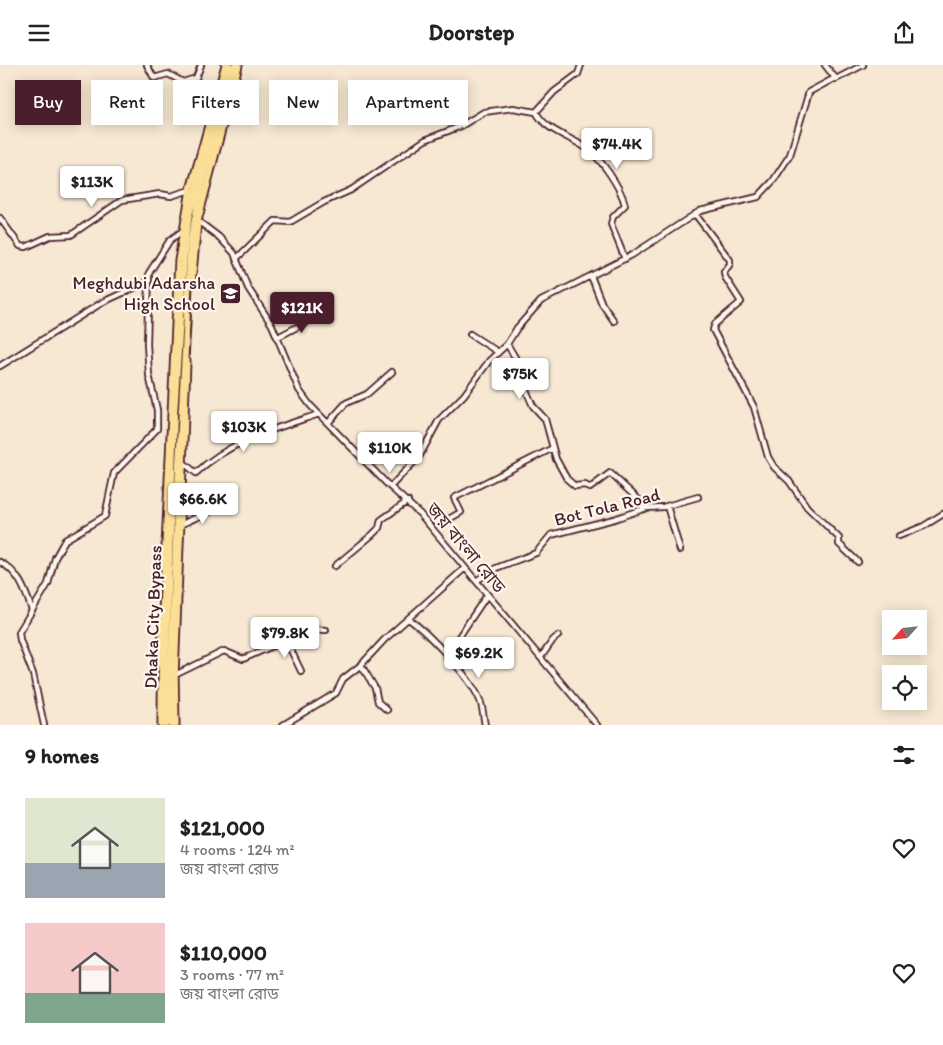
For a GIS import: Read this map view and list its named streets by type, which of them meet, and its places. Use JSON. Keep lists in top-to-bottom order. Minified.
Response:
{"streets":{"highway":["Dhaka City Bypass"],"street":["Bot Tola Road","জয় বাংলা রোড"]},"crossings":[["Bot Tola Road","জয় বাংলা রোড"]],"places":{"school or university":["Meghdubi Adarsha High School"]},"north":"bottom left","page":{"header":"Doorstep","chip":["Buy","Rent","Filters","New","Apartment"],"price":["$74.4K","$113K","$121K","$75K","$103K","$110K","$66.6K","$79.8K","$69.2K"],"heading":"9 homes","list":[{"name":"$121,000","note":"4 rooms · 124 m² · জয় বাংলা রোড"},{"name":"$110,000","note":"3 rooms · 77 m² · জয় বাংলা রোড"}]}}
